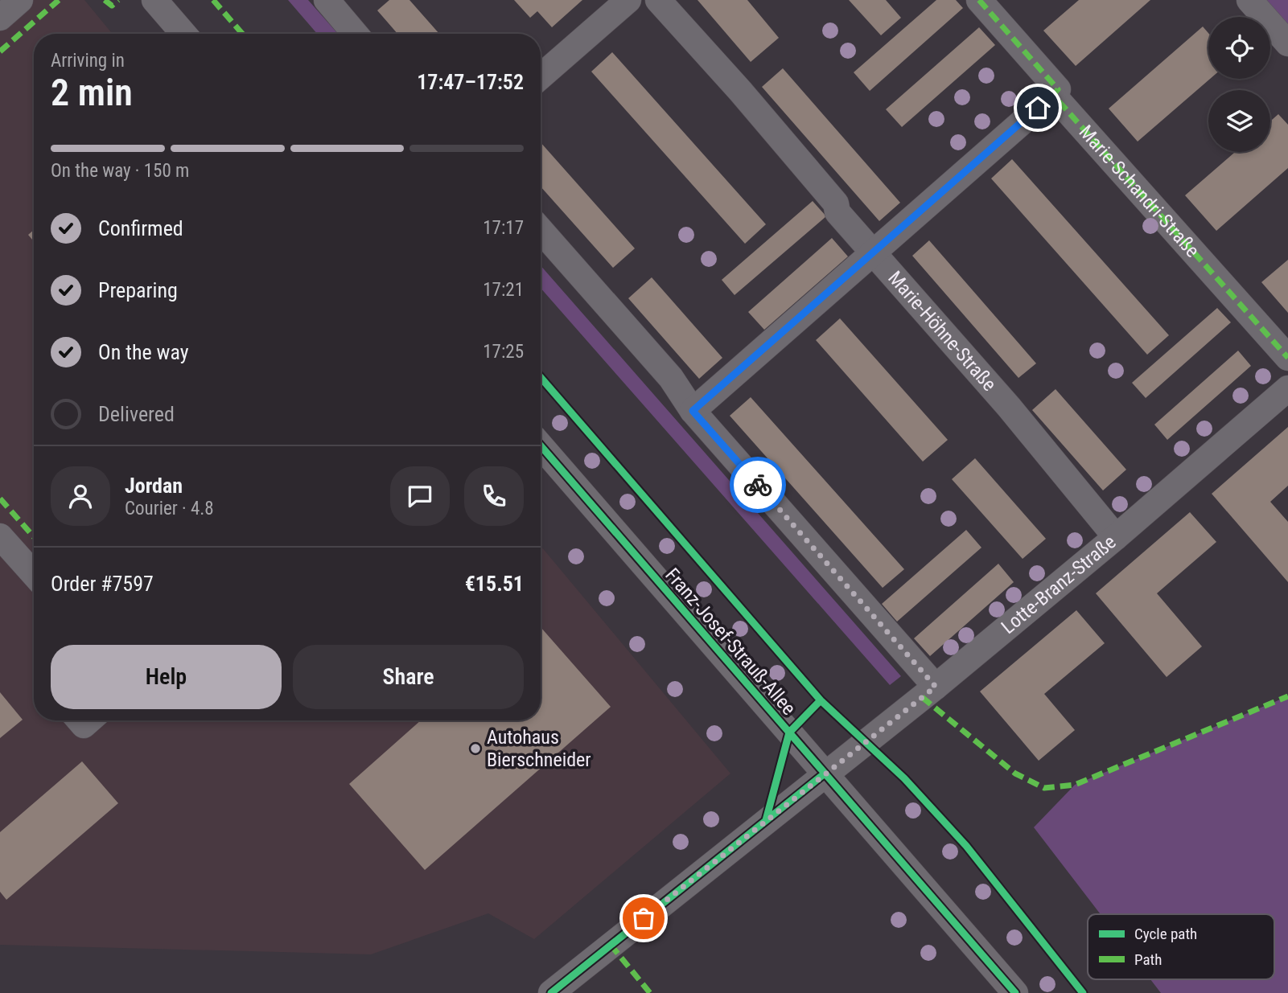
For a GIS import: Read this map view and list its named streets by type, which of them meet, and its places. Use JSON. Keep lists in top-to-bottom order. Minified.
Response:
{"streets":{"street":["Marie-Schandri-Straße","Marie-Höhne-Straße","Lotte-Branz-Straße","Franz-Josef-Strauß-Allee"]},"crossings":[["Marie-Höhne-Straße","Lotte-Branz-Straße"],["Lotte-Branz-Straße","Franz-Josef-Strauß-Allee"]],"places":["Autohaus Bierschneider"],"legend":["Cycle path","Path"],"page":{"heading":["2 min","Arriving in","17:47–17:52"],"panel":["Jordan","Courier · 4.8","Order #7597","€15.51"],"bar":"On the way · 150 m","list":[["Confirmed","17:17"],["Preparing","17:21"],["On the way","17:25"],"Delivered"],"buttons":["Help","Share"]}}
